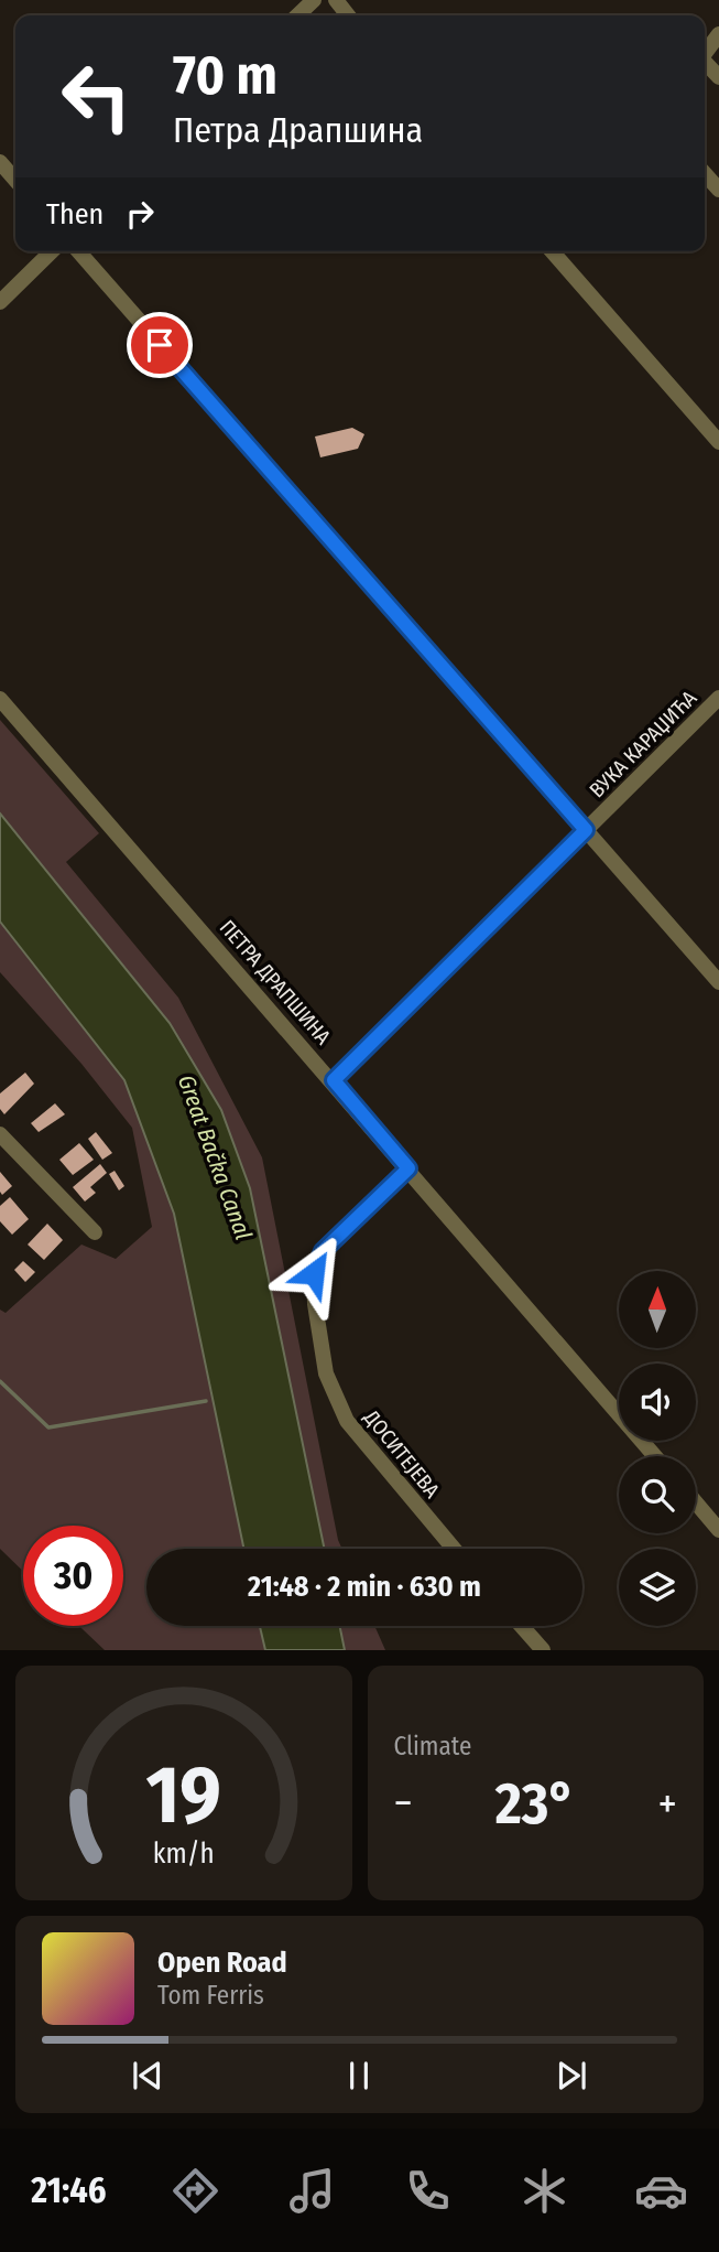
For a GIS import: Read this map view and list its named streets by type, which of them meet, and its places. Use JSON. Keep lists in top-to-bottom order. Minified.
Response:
{"streets":{"street":["ВУКА КАРАЏИЋА","ПЕТРА ДРАПШИНА","ДОСИТЕЈЕВА"]},"crossings":[["ВУКА КАРАЏИЋА","ПЕТРА ДРАПШИНА"],["ПЕТРА ДРАПШИНА","ДОСИТЕЈЕВА"]],"water":["Great Bačka Canal"],"north":"top","page":{"turn":["70 m","Петра Драпшина"],"then":"Then","limit":"30","trip":"21:48 · 2 min · 630 m","tile":"Climate","heat":["−","23°","+"],"song":["Open Road","Tom Ferris"],"tabs":"21:46","gauge":["19","km/h"]}}
